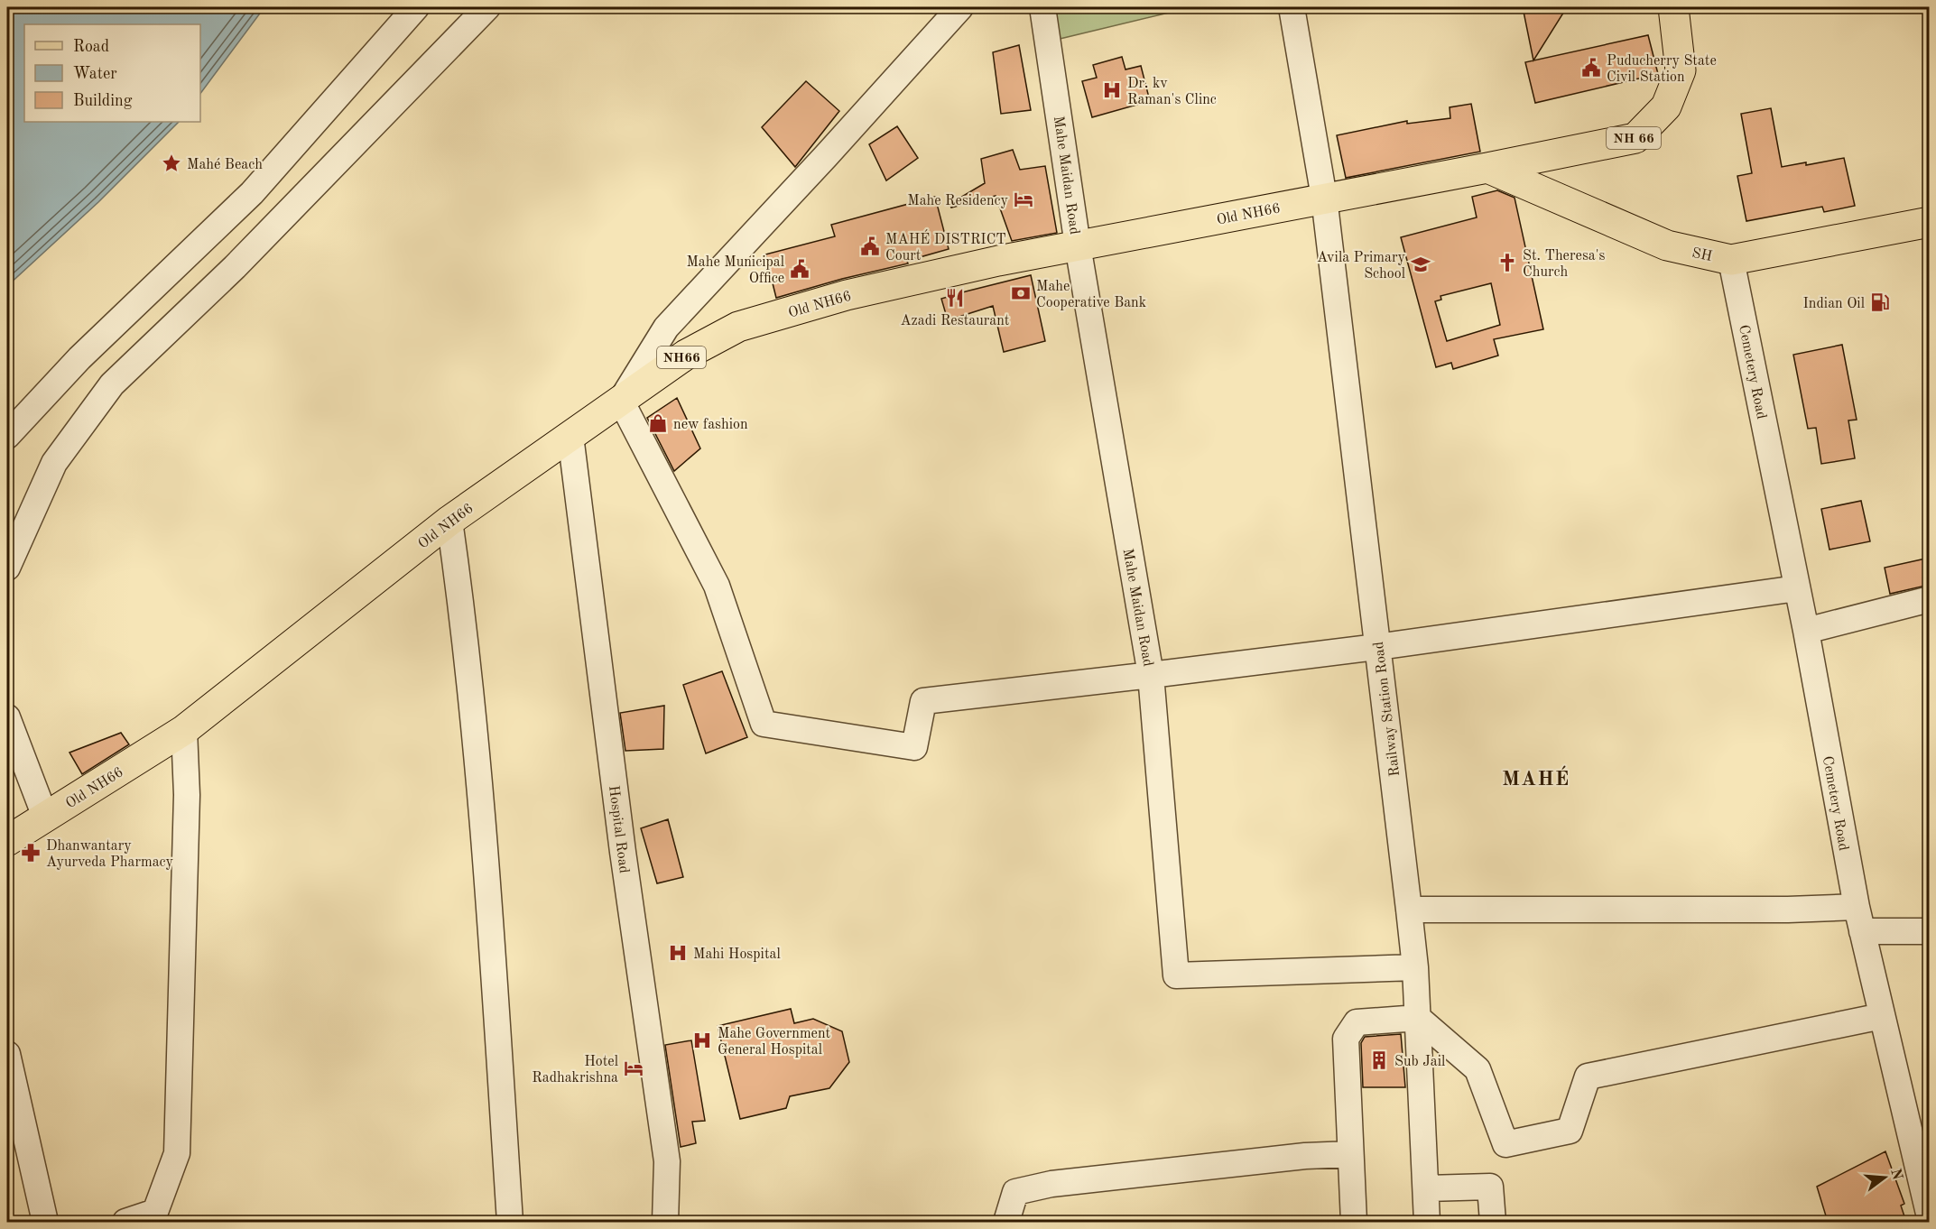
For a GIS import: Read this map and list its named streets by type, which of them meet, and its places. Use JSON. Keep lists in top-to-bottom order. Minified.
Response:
{"streets":{"main road":["NH 66","Old NH66","SH","NH66"],"street":["Mahe Maidan Road","Cemetery Road","Railway Station Road","Hospital Road"]},"crossings":[["Mahe Maidan Road","Old NH66"],["Mahe Maidan Road","Railway Station Road"],["Old NH66","SH"],["Old NH66","Railway Station Road"],["Old NH66","Hospital Road"],["SH","Cemetery Road"]],"districts":["MAHÉ"],"places":{"public building":["Puducherry State Civil Station","MAHÉ DISTRICT Court","Mahe Municipal Office"],"hospital":["Dr. kv Raman's Clinc","Mahi Hospital","Mahe Government General Hospital"],"place":["Mahé Beach"],"hotel":["Mahe Residency","Hotel Radhakrishna"],"church":["St. Theresa's Church"],"school or university":["Avila Primary School"],"bank":["Mahe Cooperative Bank"],"restaurant":["Azadi Restaurant"],"fuel station":["Indian Oil"],"shop":["new fashion"],"pharmacy":["Dhanwantary Ayurveda Pharmacy"],"building":["Sub Jail"]},"legend":["Road","Water","Building"],"north":"right"}
